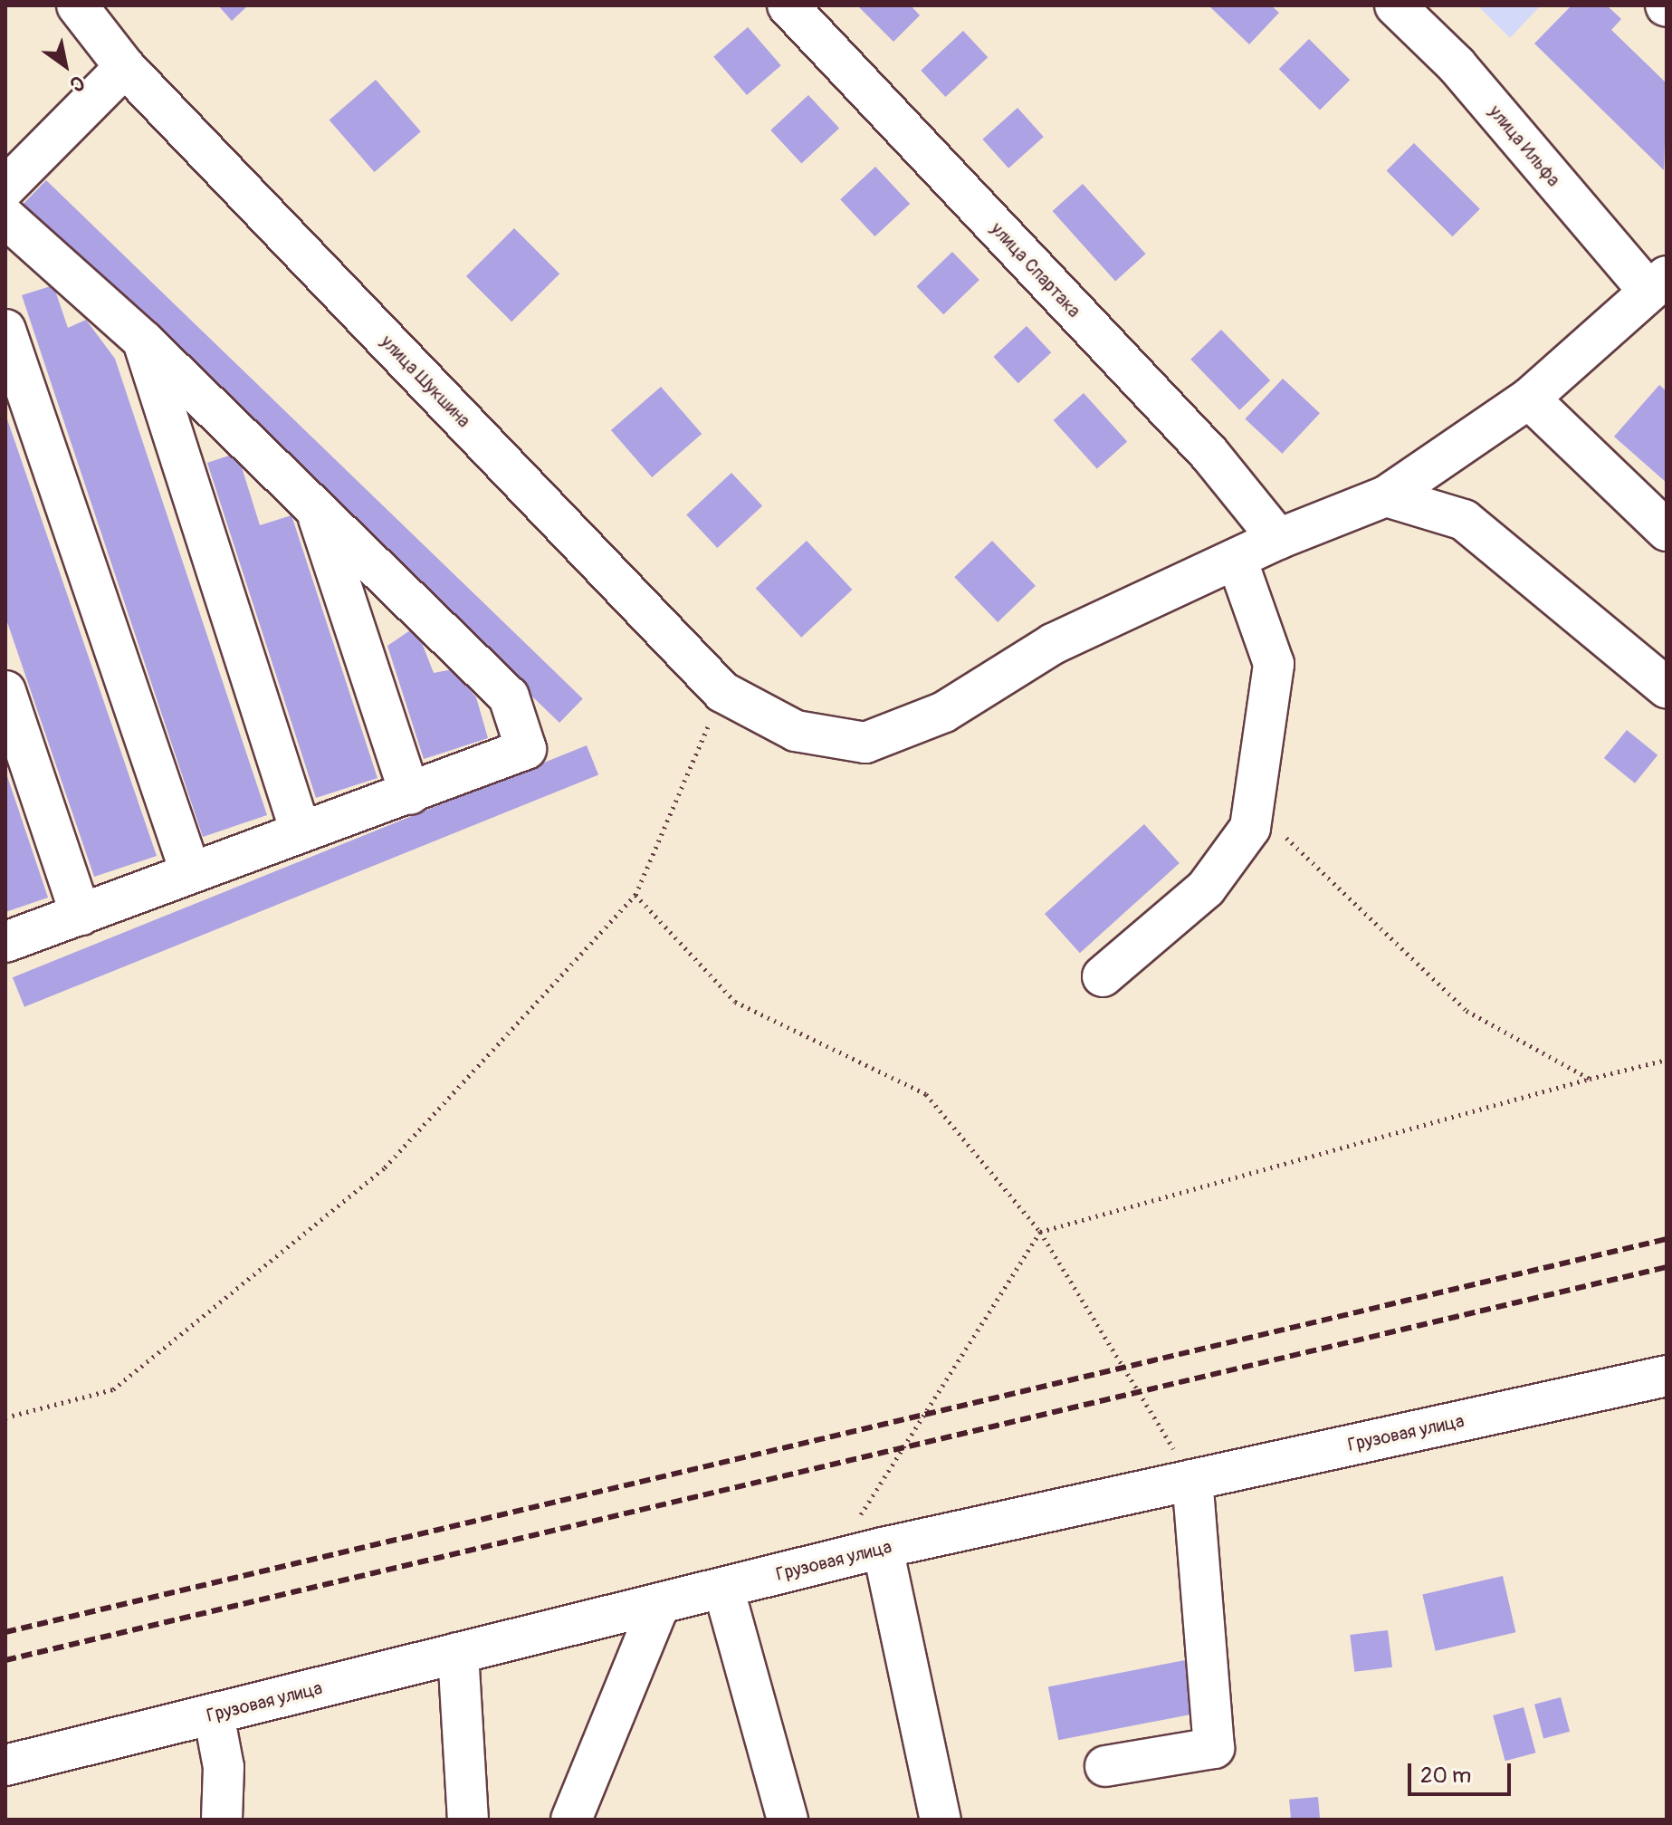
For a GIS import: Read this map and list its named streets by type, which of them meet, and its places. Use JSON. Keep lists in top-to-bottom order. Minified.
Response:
{"streets":{"street":["улица Ильфа","улица Спартака","улица Шукшина","Грузовая улица"]},"crossings":[["улица Ильфа","улица Шукшина"],["улица Спартака","улица Шукшина"]],"scale_bar":"20 m","north":"bottom right"}
